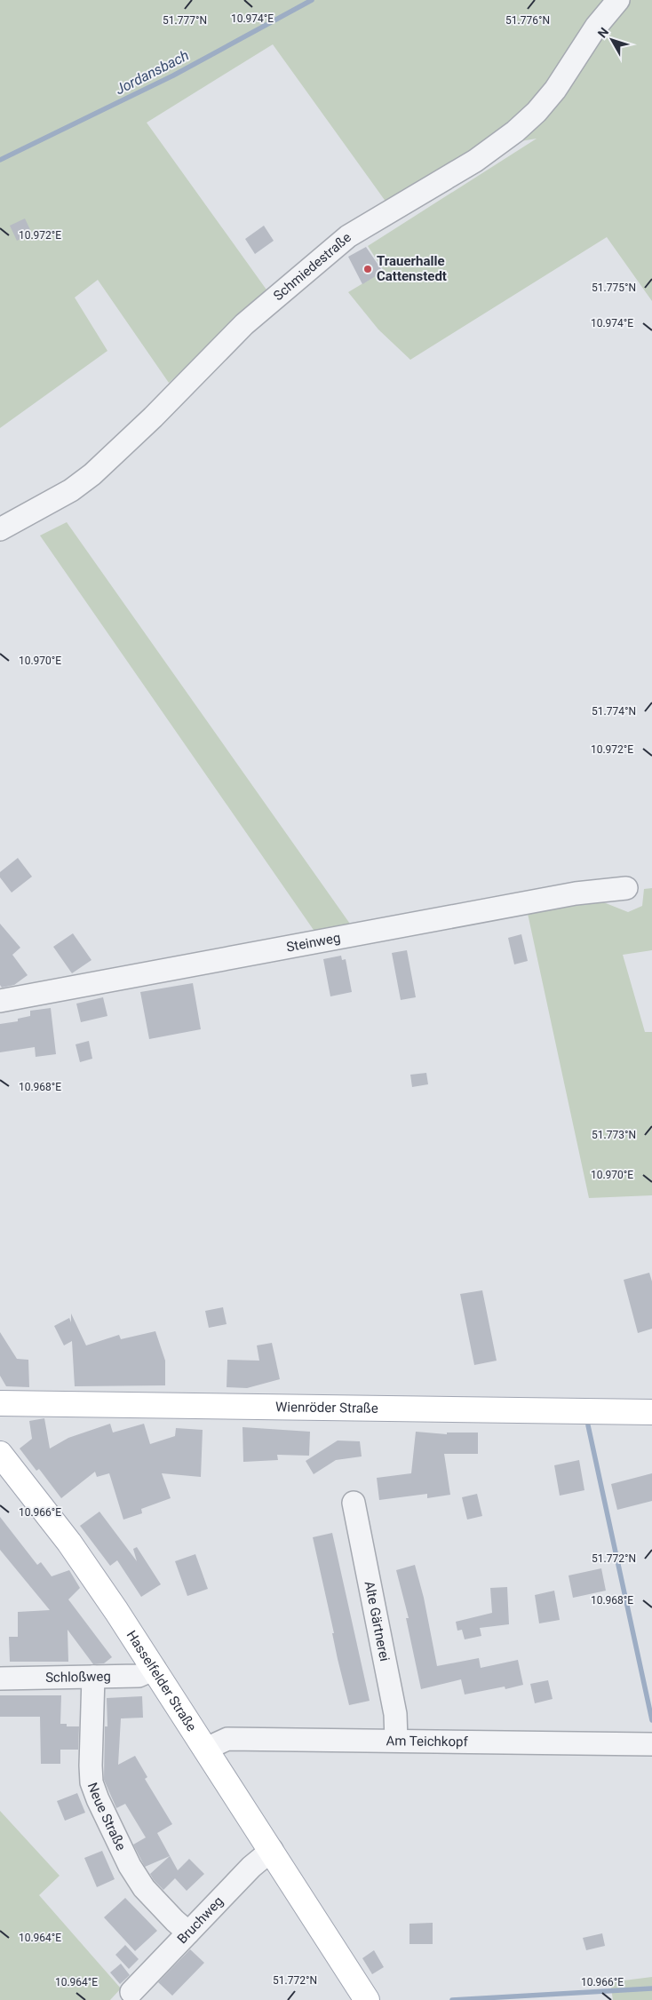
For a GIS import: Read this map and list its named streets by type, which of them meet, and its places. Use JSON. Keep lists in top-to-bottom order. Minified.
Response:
{"streets":{"main road":["Wienröder Straße","Hasselfelder Straße"],"street":["Schmiedestraße","Steinweg","Alte Gärtnerei","Schloßweg","Am Teichkopf","Neue Straße","Bruchweg"]},"crossings":[["Alte Gärtnerei","Am Teichkopf"],["Schloßweg","Hasselfelder Straße"],["Schloßweg","Neue Straße"],["Hasselfelder Straße","Am Teichkopf"],["Hasselfelder Straße","Bruchweg"],["Neue Straße","Bruchweg"]],"water":["Jordansbach"],"places":["Trauerhalle Cattenstedt"],"north":"top left","coordinates":["10.974°E","51.777°N","51.776°N","10.972°E","51.775°N","10.970°E","51.774°N","10.968°E","51.773°N","10.966°E","51.772°N","10.964°E"]}
